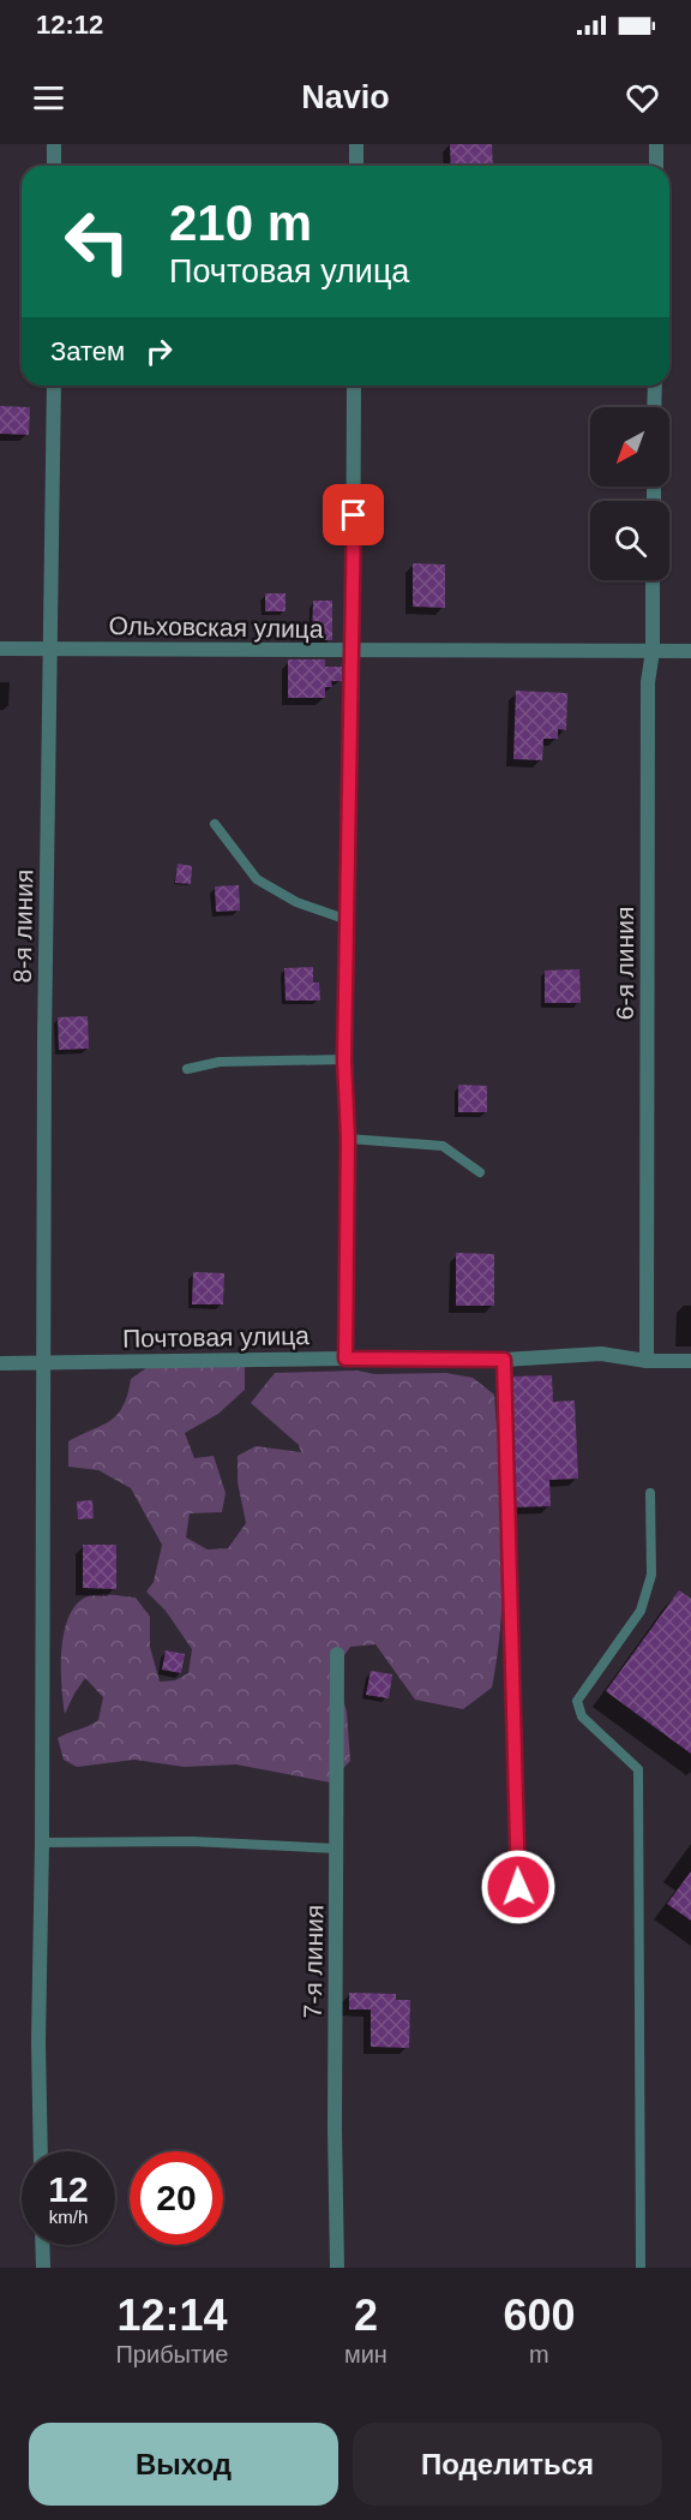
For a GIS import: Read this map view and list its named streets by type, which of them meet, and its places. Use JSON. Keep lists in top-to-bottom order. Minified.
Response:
{"streets":{"street":["Ольховская улица","8-я линия","6-я линия","Почтовая улица","7-я линия"]},"crossings":[["Ольховская улица","8-я линия"],["Ольховская улица","6-я линия"],["8-я линия","Почтовая улица"],["6-я линия","Почтовая улица"]],"north":"bottom left","page":{"status":"12:12","header":"Navio","turn":["210 m","Почтовая улица"],"then":"Затем","speed":"12 km/h","limit":"20","eta":["12:14","Прибытие","2","мин","600","m"],"buttons":["Выход","Поделиться"]}}
